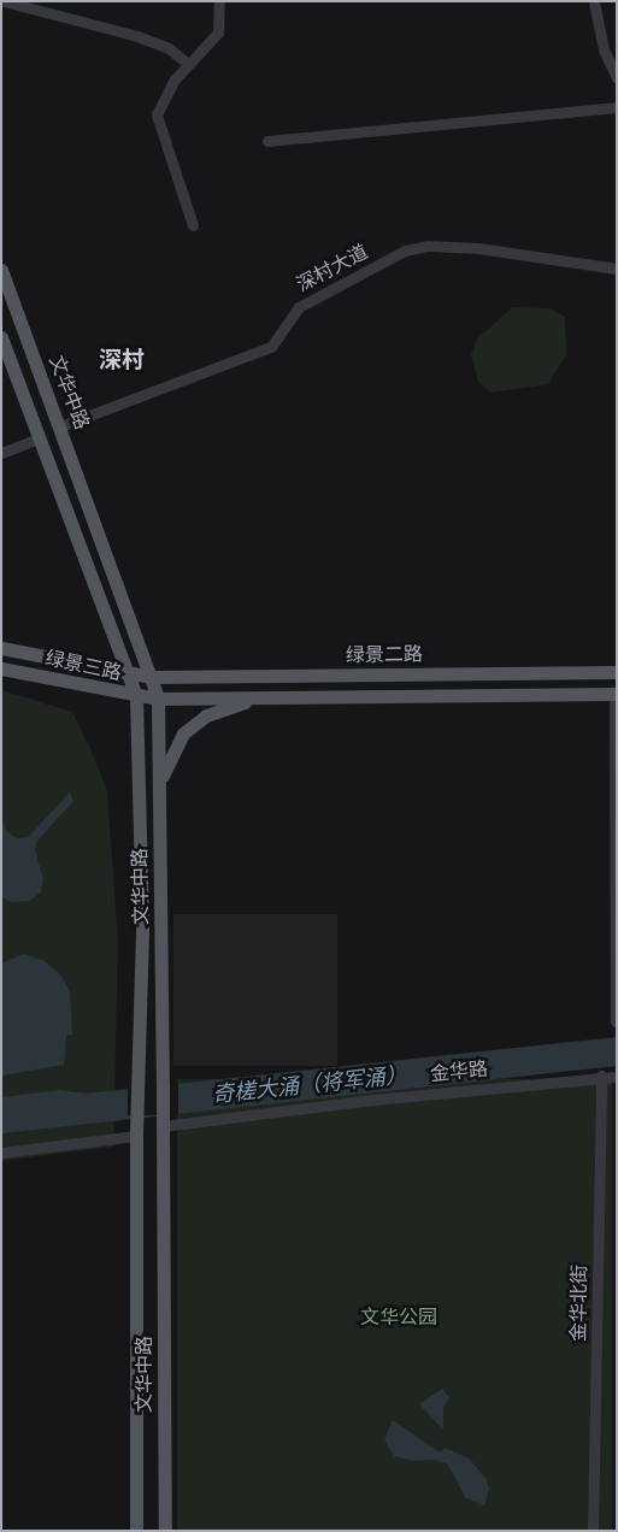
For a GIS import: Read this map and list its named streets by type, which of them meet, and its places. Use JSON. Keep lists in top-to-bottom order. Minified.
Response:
{"streets":{"main road":["文华中路","绿景二路","绿景三路"],"street":["深村大道","金华路","金华北街"]},"crossings":[["深村大道","文华中路"],["文华中路","绿景二路"],["文华中路","绿景三路"],["文华中路","金华路"],["绿景二路","绿景三路"],["金华路","金华北街"]],"districts":["深村"],"water":["奇槎大涌（将军涌）"],"parks":["文华公园"]}
